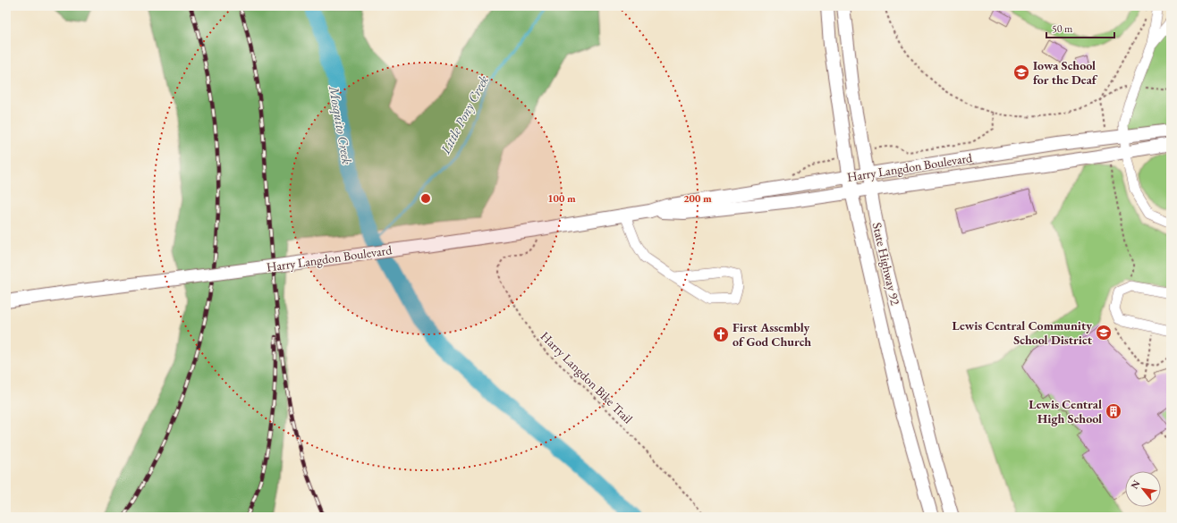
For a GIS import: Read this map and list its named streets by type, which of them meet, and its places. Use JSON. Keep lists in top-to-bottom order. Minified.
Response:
{"streets":{"main road":["Harry Langdon Boulevard","State Highway 92"],"path":["Harry Langdon Bike Trail"]},"crossings":[["Harry Langdon Boulevard","State Highway 92"],["Harry Langdon Boulevard","Harry Langdon Bike Trail"]],"water":["Little Pony Creek","Mosquito Creek"],"places":{"school or university":["Iowa School for the Deaf","Lewis Central Community School District"],"church":["First Assembly of God Church"],"building":["Lewis Central High School"]},"scale_bar":"50 m","north":"top left","rings":["100 m","200 m"]}
